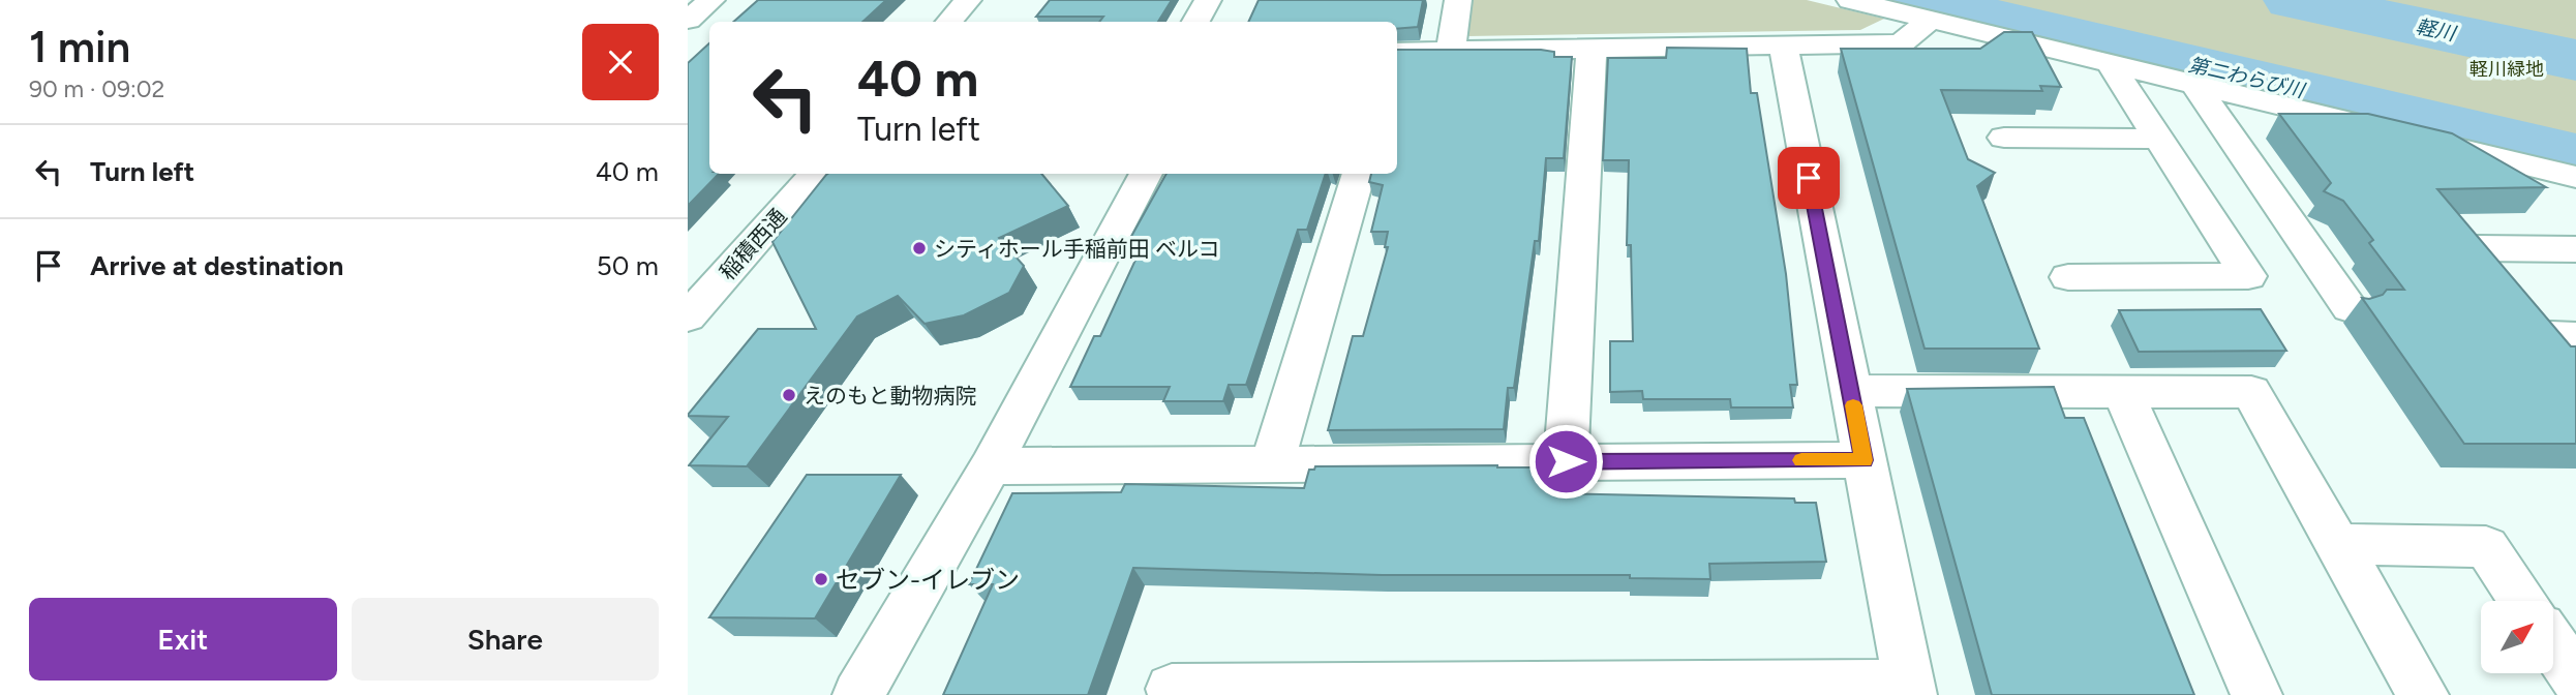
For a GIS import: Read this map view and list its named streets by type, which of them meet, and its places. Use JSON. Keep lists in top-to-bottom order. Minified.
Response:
{"streets":{"street":["稲積西通"]},"water":["軽川","第二わらび川"],"parks":["軽川緑地"],"places":["シティホール手稲前田 ベルコ","えのもと動物病院","セブン-イレブン"],"north":"top right","page":{"heading":["1 min","90 m · 09:02"],"turn":["40 m","Turn left"],"list":[{"name":"Turn left","value":"40 m"},{"name":"Arrive at destination","value":"50 m"}],"buttons":["Exit","Share"]}}
